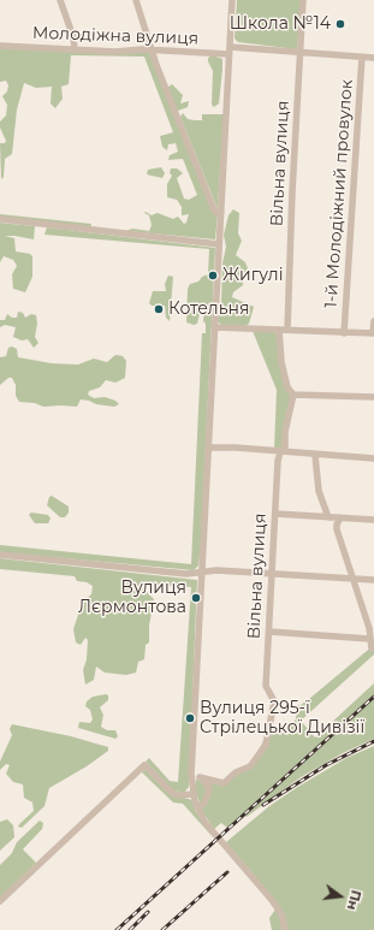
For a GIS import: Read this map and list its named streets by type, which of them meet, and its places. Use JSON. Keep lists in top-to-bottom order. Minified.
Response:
{"streets":{"street":["Молодіжна вулиця","Вільна вулиця","1-й Молодіжний провулок"]},"crossings":[["Молодіжна вулиця","Вільна вулиця"],["Молодіжна вулиця","1-й Молодіжний провулок"]],"places":["Школа №14","Жигулі","Котельня","Вулиця Лєрмонтова","Вулиця 295-ї Стрілецької Дивізії"],"north":"right"}
